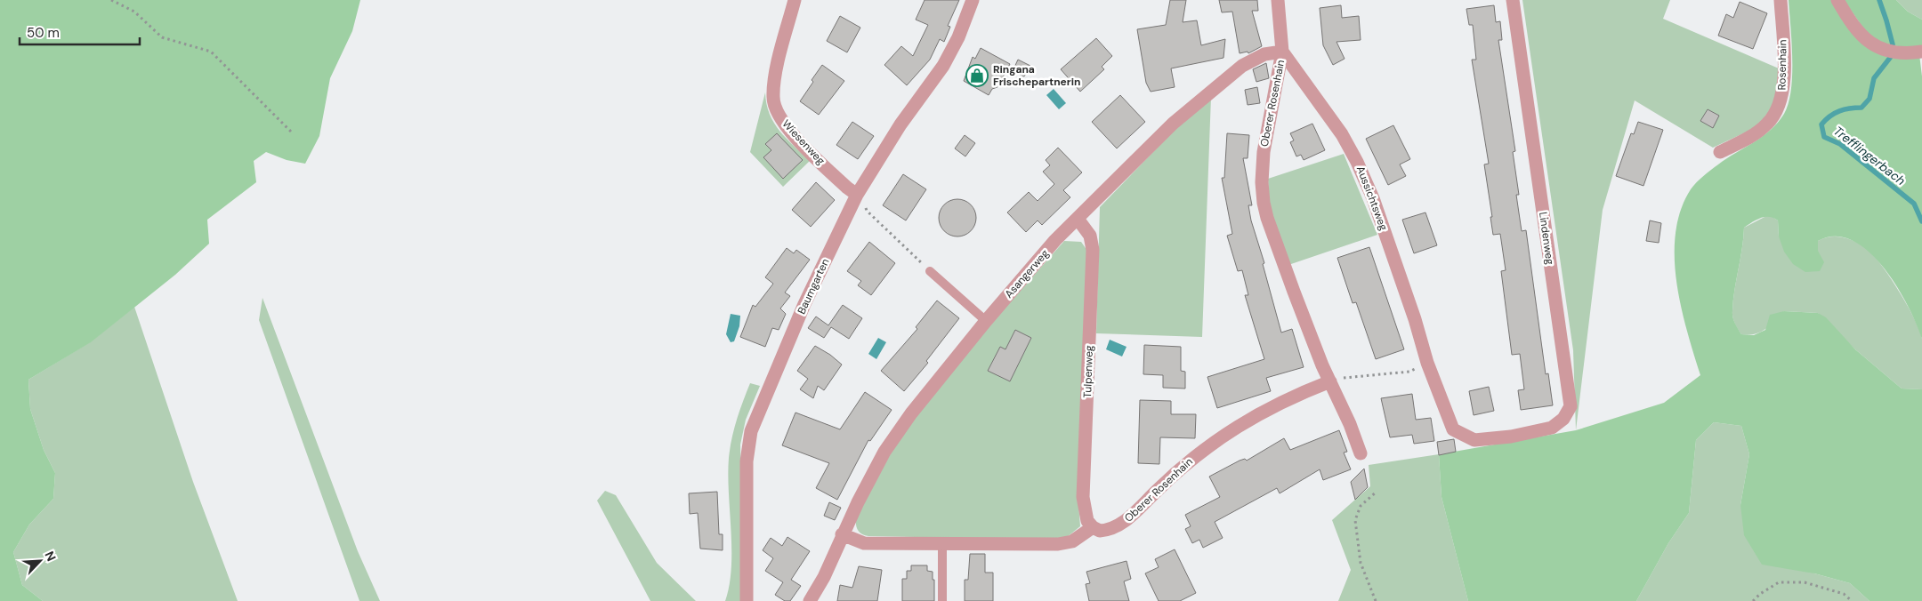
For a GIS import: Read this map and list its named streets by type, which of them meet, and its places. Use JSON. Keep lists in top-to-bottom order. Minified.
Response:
{"streets":{"street":["Rosenhain","Oberer Rosenhain","Wiesenweg","Aussichtsweg","Lindenweg","Asangerweg","Baumgarten","Tulpenweg"]},"crossings":[["Oberer Rosenhain","Aussichtsweg"],["Oberer Rosenhain","Asangerweg"],["Oberer Rosenhain","Tulpenweg"],["Wiesenweg","Baumgarten"],["Aussichtsweg","Lindenweg"],["Aussichtsweg","Asangerweg"],["Asangerweg","Tulpenweg"]],"water":["Trefflingerbach"],"places":{"shop":["Ringana Frischepartnerin"]},"scale_bar":"50 m","north":"top right"}
